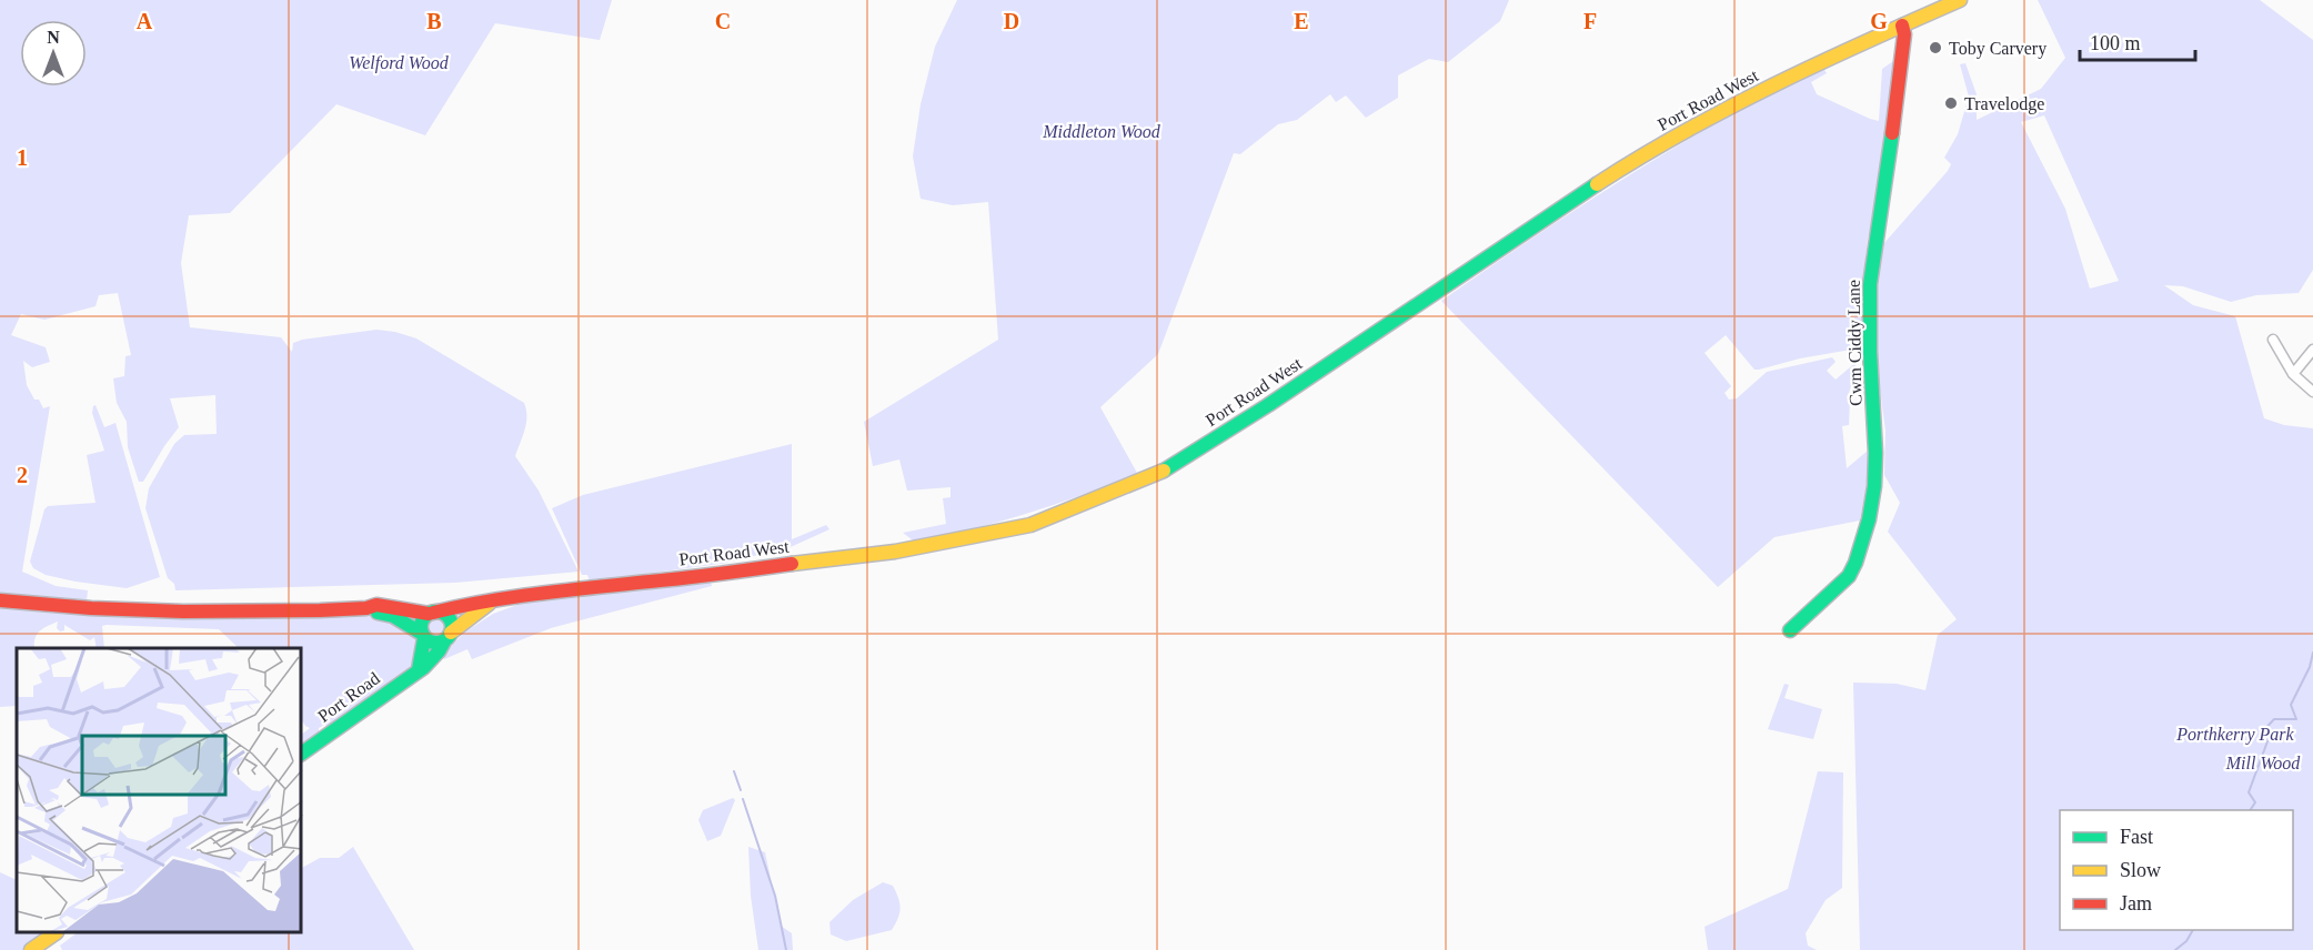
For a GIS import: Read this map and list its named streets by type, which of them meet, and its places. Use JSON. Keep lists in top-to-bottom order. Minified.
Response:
{"streets":{"main road":["Port Road West","Cwm Ciddy Lane","Port Road"]},"crossings":[["Port Road West","Cwm Ciddy Lane"],["Port Road West","Port Road"]],"parks":["Welford Wood","Middleton Wood","Porthkerry Park","Mill Wood"],"places":["Toby Carvery","Travelodge"],"legend":["Fast","Slow","Jam"],"scale_bar":"100 m","north":"top","grid":{"columns":["A","B","C","D","E","F","G"],"rows":["1","2"]}}
